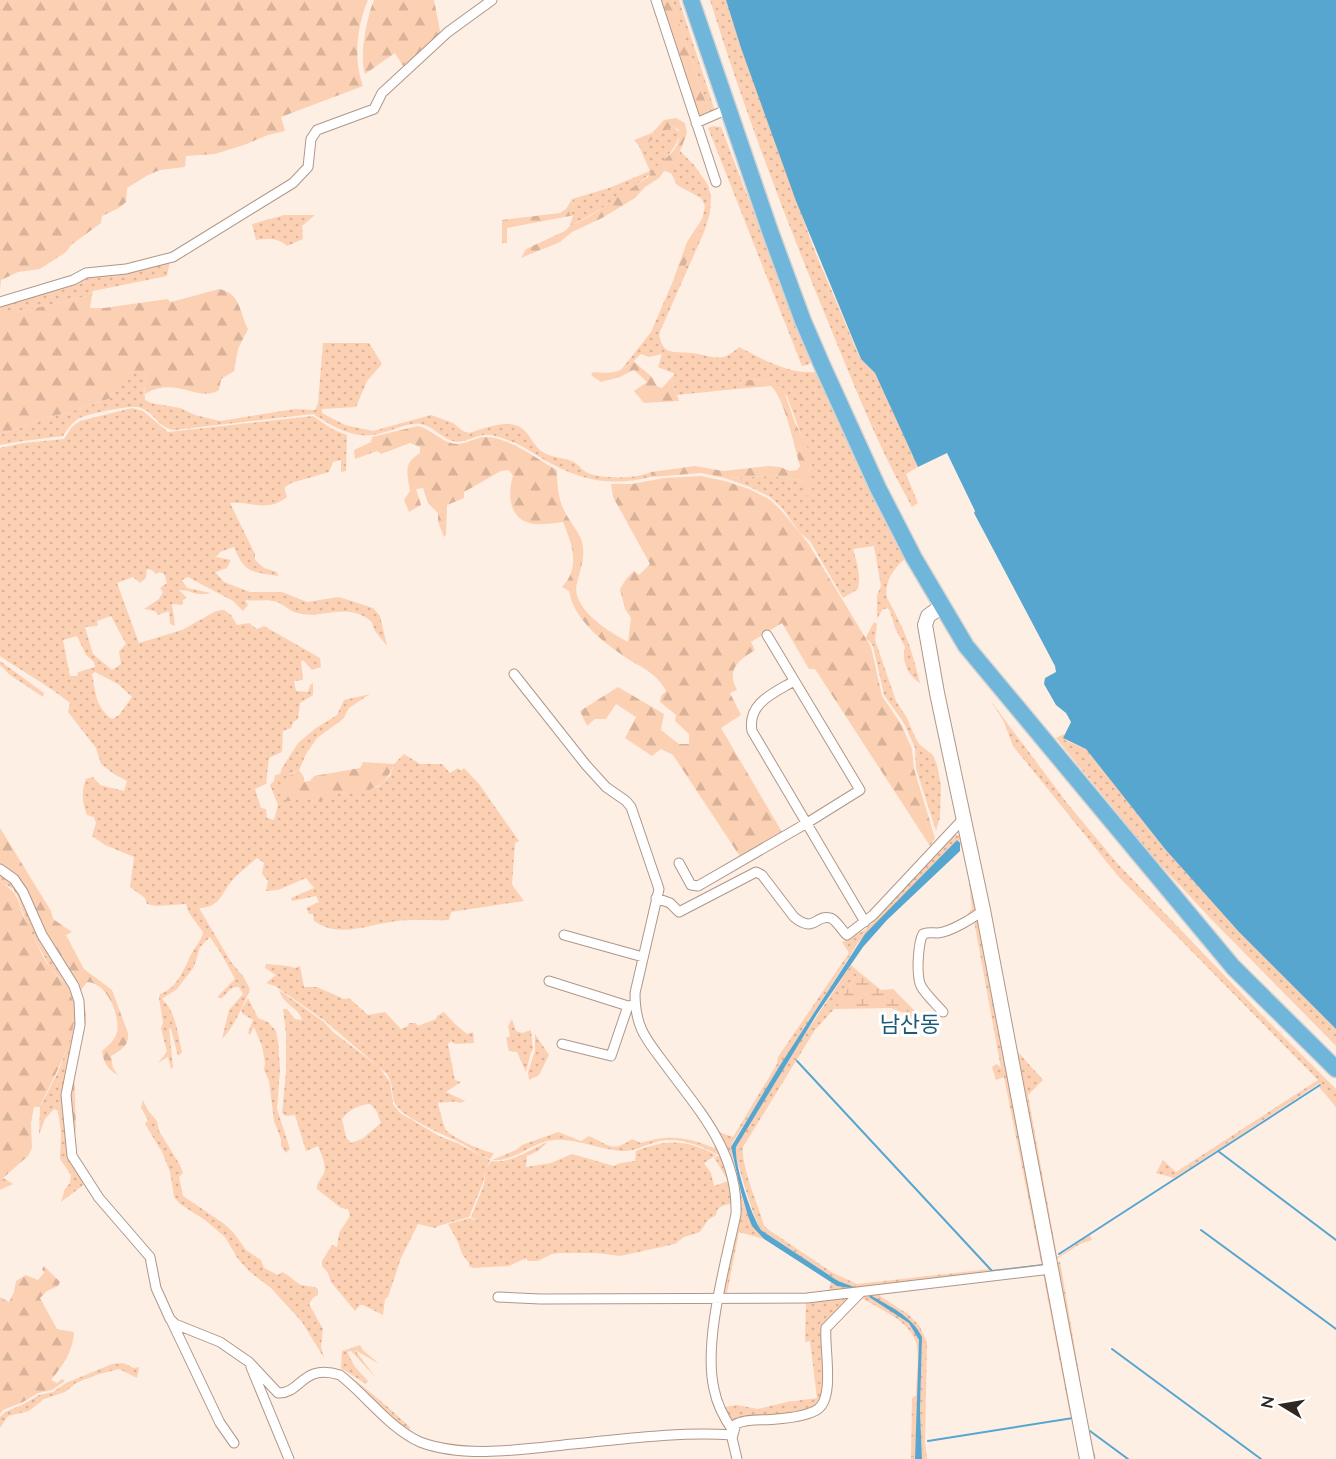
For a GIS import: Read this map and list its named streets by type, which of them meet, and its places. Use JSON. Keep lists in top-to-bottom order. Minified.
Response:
{"districts":["남산동"],"north":"left"}
